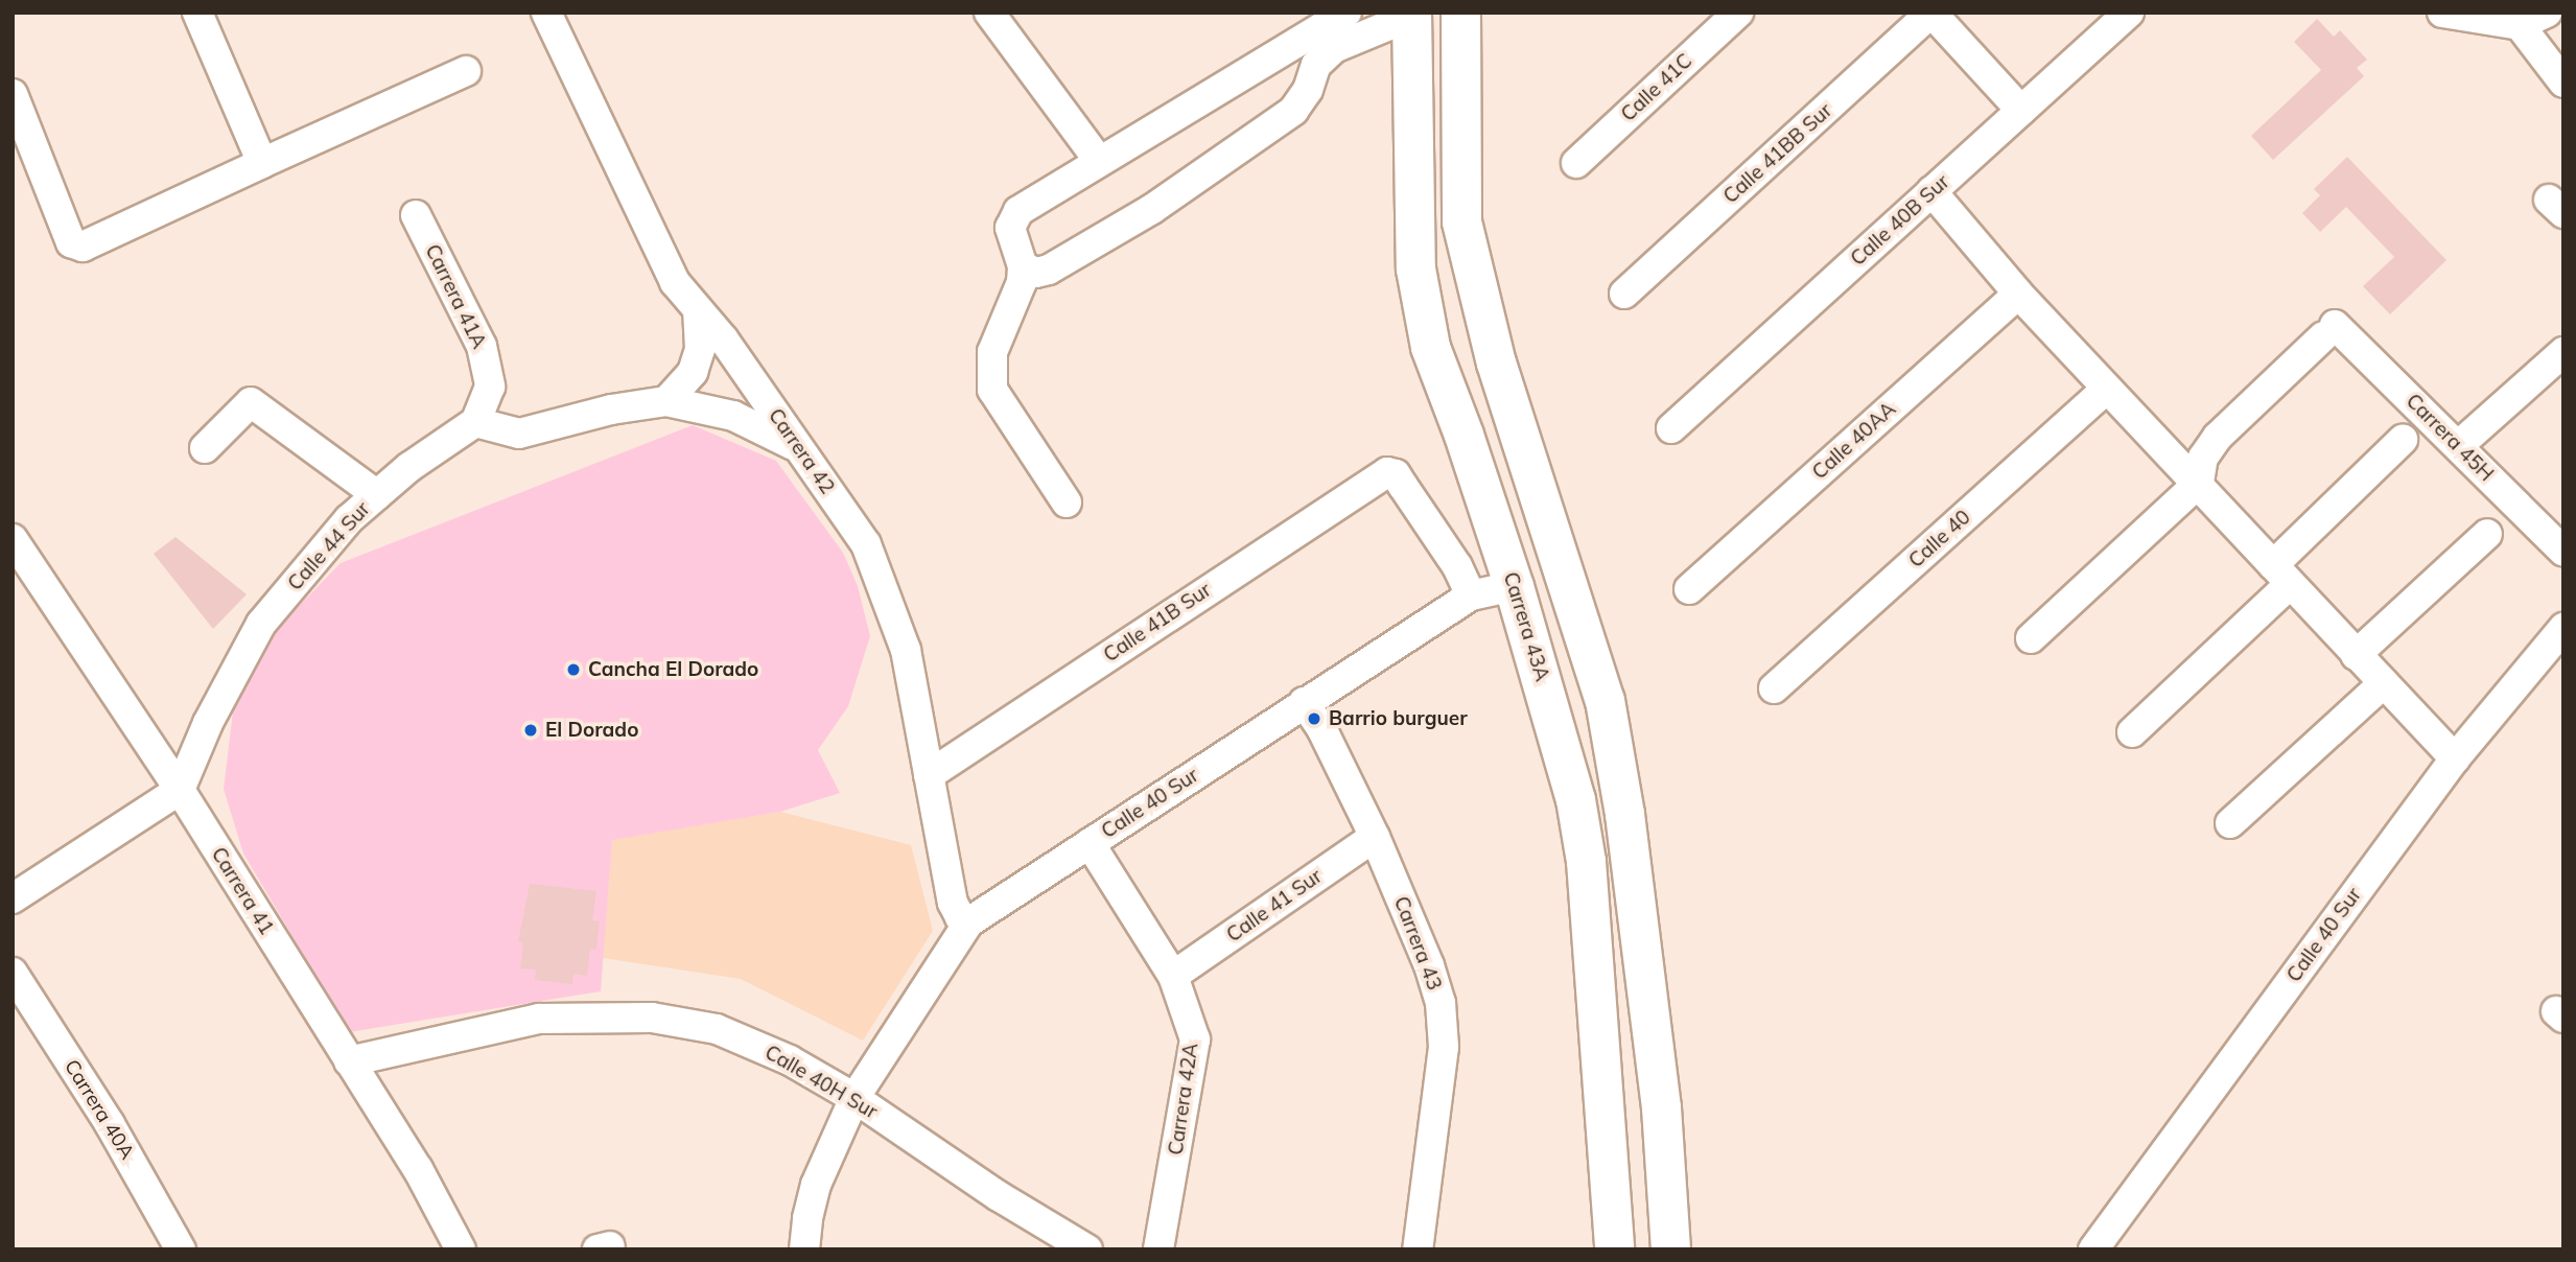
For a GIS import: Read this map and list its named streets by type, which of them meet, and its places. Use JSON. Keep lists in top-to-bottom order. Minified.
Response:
{"streets":{"main road":["Carrera 43A"],"street":["Calle 41C","Calle 41BB Sur","Calle 40B Sur","Carrera 41A","Carrera 45H","Calle 40AA","Carrera 42","Calle 40","Calle 44 Sur","Calle 41B Sur","Calle 40 Sur","Carrera 41","Calle 41 Sur","Carrera 43","Calle 40H Sur","Carrera 42A","Carrera 40A"]},"crossings":[["Carrera 41A","Calle 44 Sur"],["Carrera 42","Calle 41B Sur"],["Carrera 42","Calle 40 Sur"],["Calle 44 Sur","Carrera 41"],["Calle 41B Sur","Calle 40 Sur"],["Carrera 43A","Calle 40 Sur"],["Calle 40 Sur","Carrera 43"],["Calle 40 Sur","Calle 40H Sur"],["Calle 40 Sur","Carrera 42A"],["Carrera 41","Calle 40H Sur"],["Calle 41 Sur","Carrera 43"],["Calle 41 Sur","Carrera 42A"]],"places":["Cancha El Dorado","Barrio burguer","El Dorado"]}
